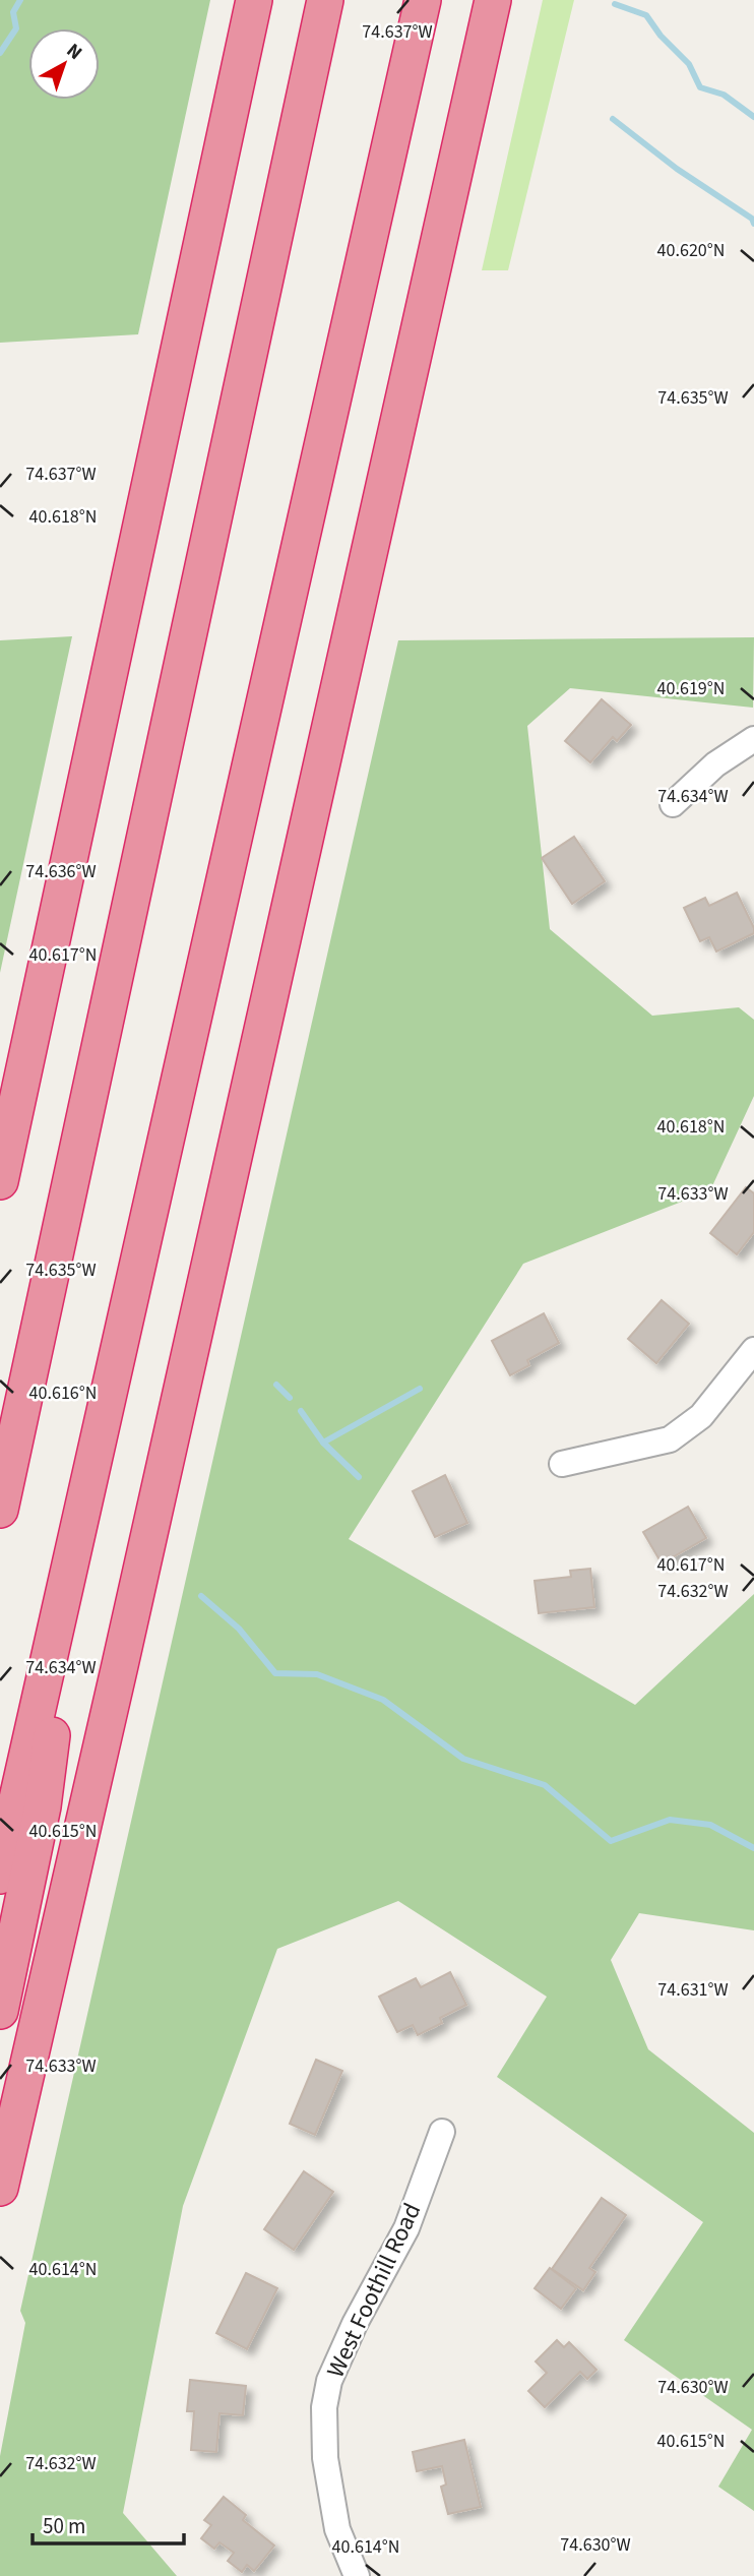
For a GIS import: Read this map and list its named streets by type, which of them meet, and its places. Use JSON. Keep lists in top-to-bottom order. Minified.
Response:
{"streets":{"street":["West Foothill Road"]},"scale_bar":"50 m","north":"top right","coordinates":["74.637°W","40.620°N","74.635°W","40.618°N","40.619°N","74.634°W","74.636°W","40.617°N","74.633°W","40.616°N","74.632°W","40.615°N","74.631°W","40.614°N","74.630°W"]}
